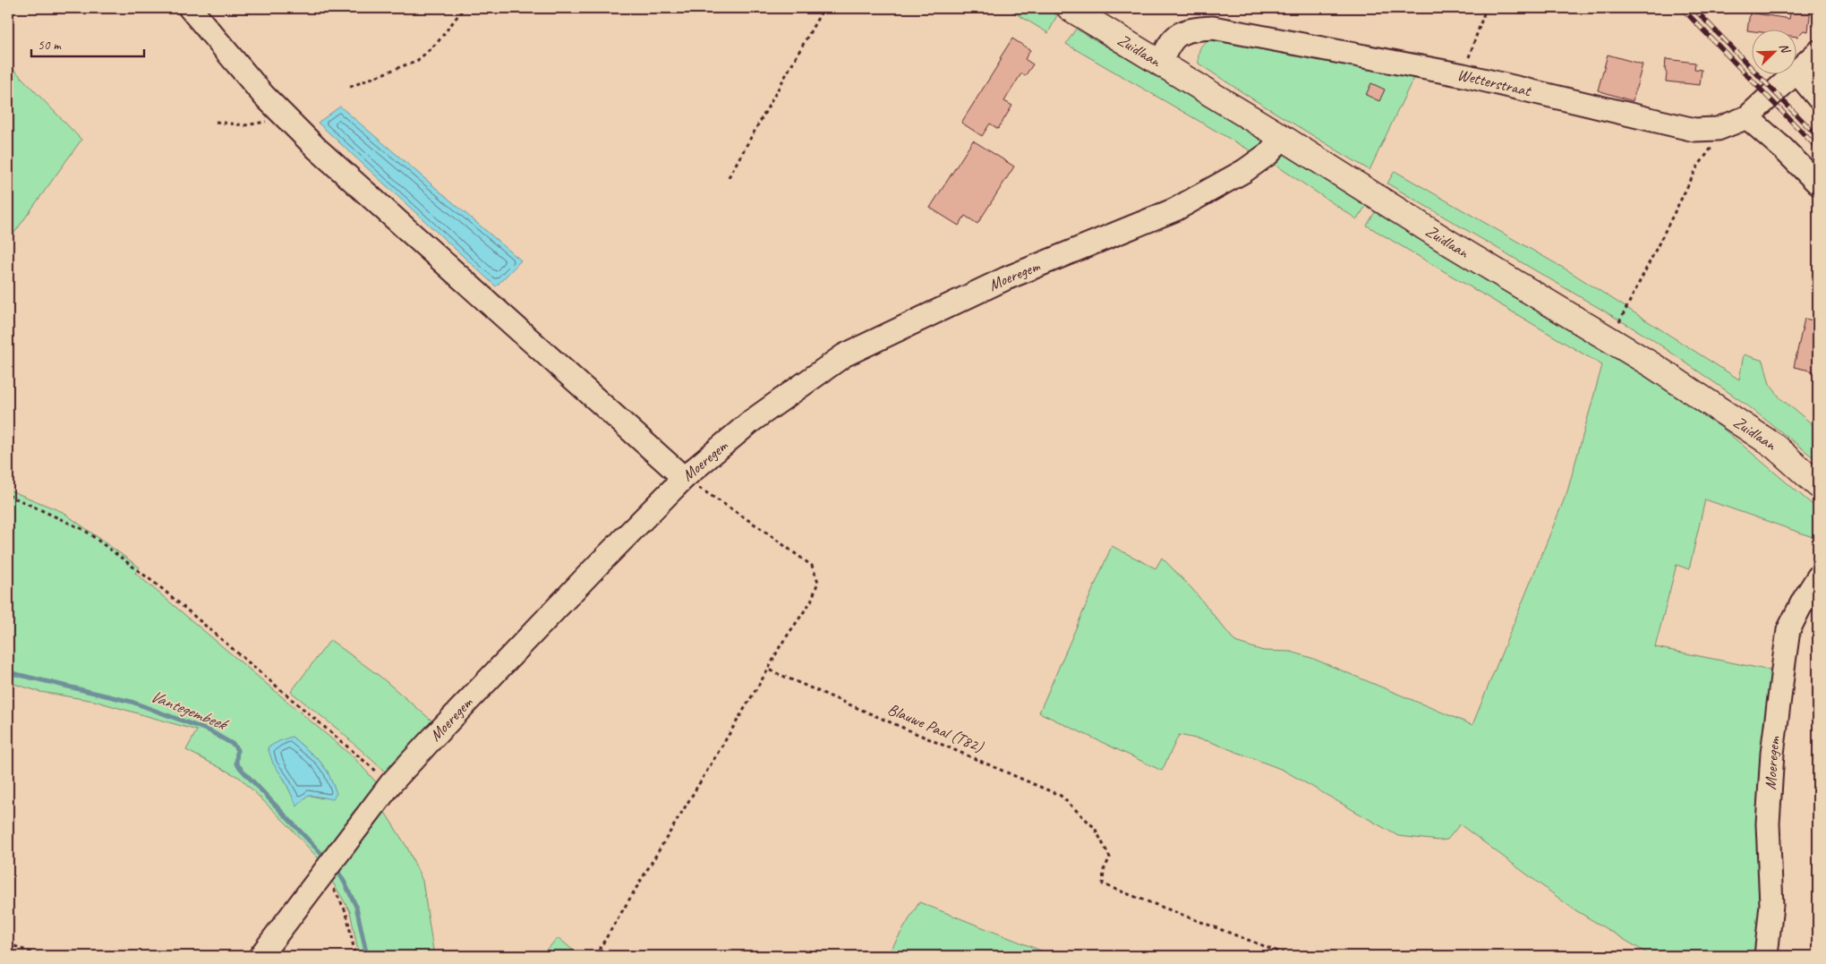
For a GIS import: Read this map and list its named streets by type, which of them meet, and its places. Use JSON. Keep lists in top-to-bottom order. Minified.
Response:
{"streets":{"main road":["Zuidlaan"],"street":["Wetterstraat","Moeregem"],"path":["Blauwe Paal (T82)"]},"crossings":[["Zuidlaan","Wetterstraat"],["Zuidlaan","Moeregem"]],"water":["Vantegembeek"],"scale_bar":"50 m","north":"top right"}
